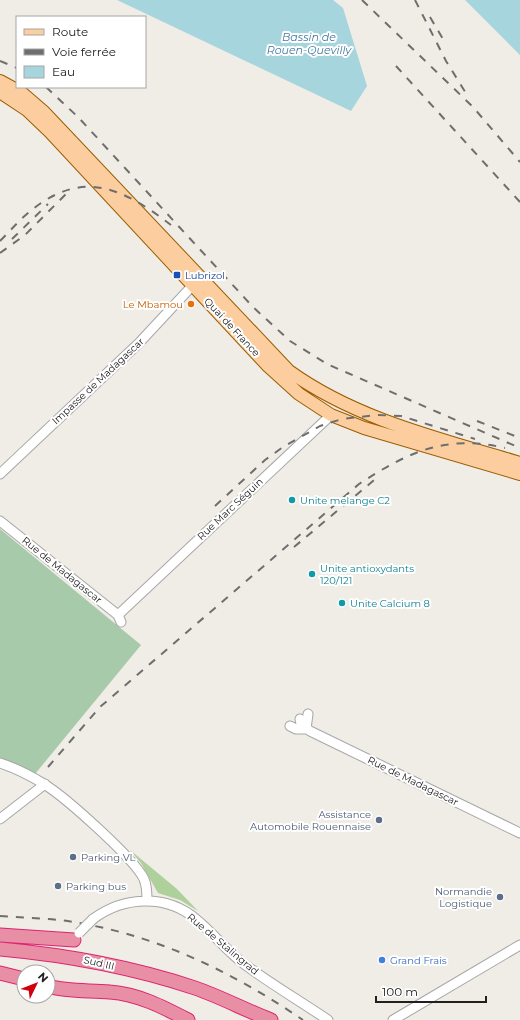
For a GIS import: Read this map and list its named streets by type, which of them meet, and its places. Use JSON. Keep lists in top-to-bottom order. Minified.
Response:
{"streets":{"highway":["Sud III"],"main road":["Quai de France"],"street":["Impasse de Madagascar","Rue Marc Séguin","Rue de Madagascar","Rue de Stalingrad"]},"crossings":[["Quai de France","Impasse de Madagascar"],["Quai de France","Rue Marc Séguin"],["Rue Marc Séguin","Rue de Madagascar"]],"water":["Bassin de Rouen-Quevilly"],"places":{"transit":["Lubrizol"],"other":["Le Mbamou","Unite melange C2","Unite antioxydants 120/121","Unite Calcium 8","Assistance Automobile Rouennaise","Parking VL","Parking bus","Normandie Logistique","Grand Frais"]},"legend":["Route","Voie ferrée","Eau"],"scale_bar":"100 m","north":"top right"}
